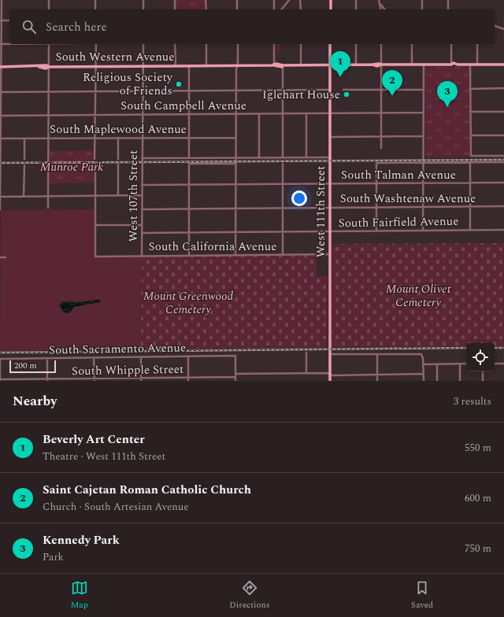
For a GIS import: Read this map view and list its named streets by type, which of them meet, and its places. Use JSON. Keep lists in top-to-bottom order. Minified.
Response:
{"streets":{"main road":["South Western Avenue","West 111th Street"],"street":["South Campbell Avenue","South Maplewood Avenue","South Talman Avenue","West 107th Street","South Washtenaw Avenue","South Fairfield Avenue","South California Avenue","South Sacramento Avenue","South Whipple Street"]},"crossings":[["South Western Avenue","West 107th Street"],["South Western Avenue","West 111th Street"],["South Campbell Avenue","West 107th Street"],["South Campbell Avenue","West 111th Street"],["South Maplewood Avenue","West 107th Street"],["South Talman Avenue","West 107th Street"],["South Talman Avenue","West 111th Street"],["West 107th Street","South Washtenaw Avenue"],["West 107th Street","South Fairfield Avenue"],["West 107th Street","South California Avenue"],["South Washtenaw Avenue","West 111th Street"],["West 111th Street","South Fairfield Avenue"],["West 111th Street","South California Avenue"]],"parks":["Munroe Park","Mount Olivet Cemetery","Mount Greenwood Cemetery"],"places":["Religious Society of Friends","Iglehart House"],"scale_bar":"200 m","page":{"search":"Search here","pins":["1","2","3"],"scale":"200 m","heading":["Nearby","3 results"],"list":[{"mark":"1","name":"Beverly Art Center","note":"Theatre · West 111th Street","value":"550 m"},{"mark":"2","name":"Saint Cajetan Roman Catholic Church","note":"Church · South Artesian Avenue","value":"600 m"},{"mark":"3","name":"Kennedy Park","note":"Park","value":"750 m"}],"nav":["Map","Directions","Saved"]}}
